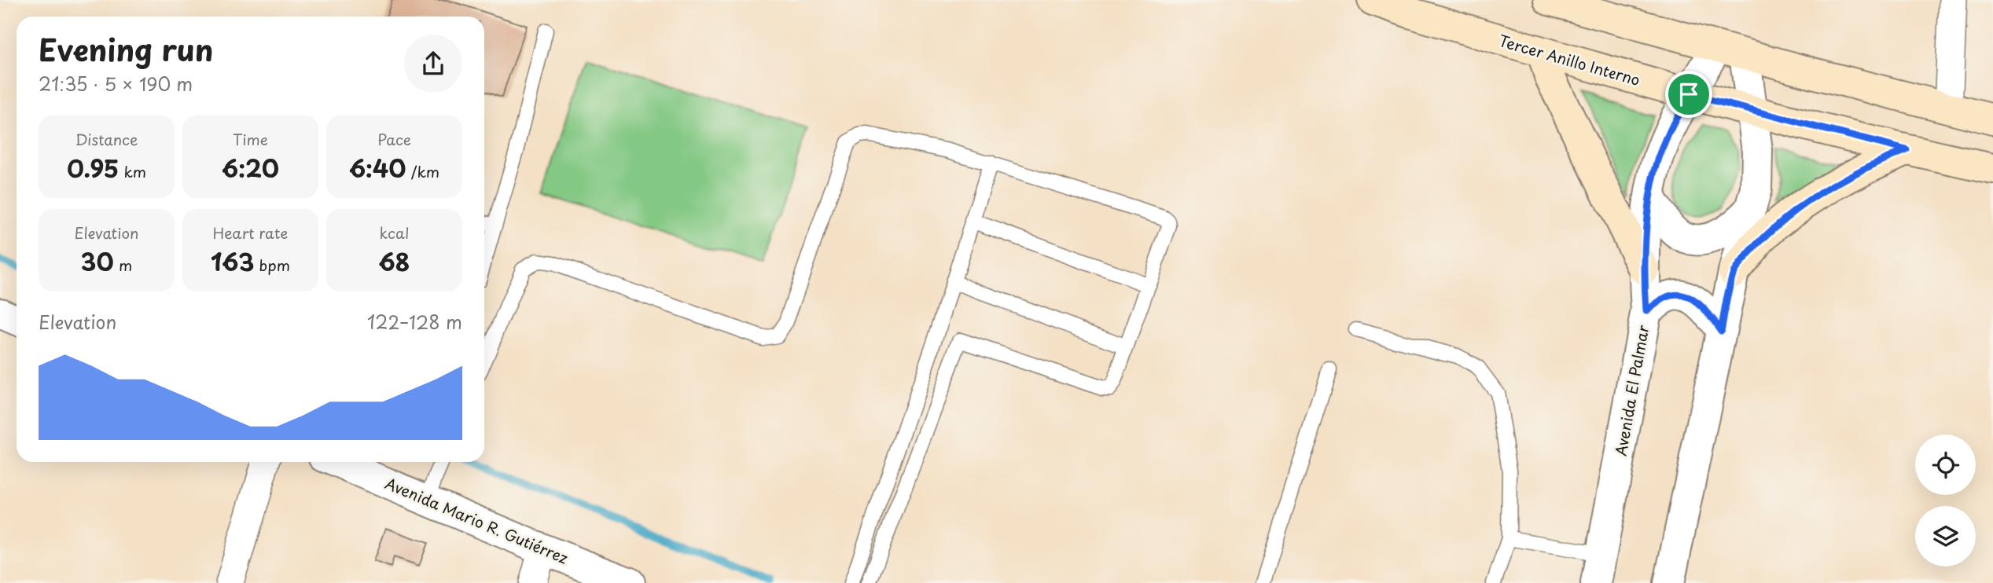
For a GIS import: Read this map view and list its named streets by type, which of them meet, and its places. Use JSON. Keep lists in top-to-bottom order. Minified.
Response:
{"streets":{"main road":["Tercer Anillo Interno"],"street":["Avenida El Palmar","Avenida Mario R. Gutiérrez"]},"crossings":[["Tercer Anillo Interno","Avenida El Palmar"]],"page":{"heading":["Evening run","21:35 · 5 × 190 m"],"stats":[["Distance","0.95 km"],["Time","6:20"],["Pace","6:40 /km"],["Elevation","30 m"],["Heart rate","163 bpm"],["kcal","68"]],"chart":["Elevation","122–128 m"]}}
